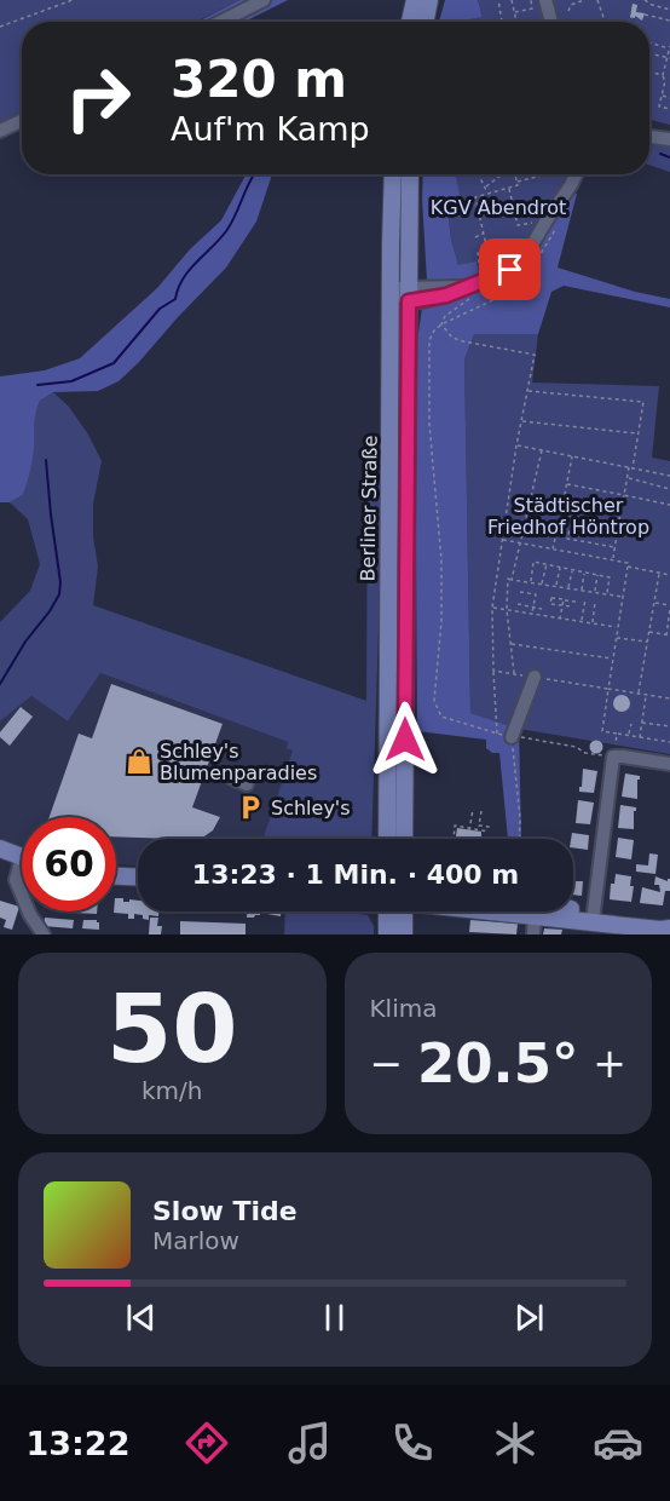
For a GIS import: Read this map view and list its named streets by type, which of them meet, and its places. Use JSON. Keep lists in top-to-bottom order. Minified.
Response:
{"streets":{"main road":["Berliner Straße"]},"parks":["KGV Abendrot","Städtischer Friedhof Höntrop"],"places":{"shop":["Schley's Blumenparadies"],"parking":["Schley's"]},"page":{"turn":["320 m","Auf'm Kamp"],"limit":"60","trip":"13:23 · 1 Min. · 400 m","tile":[["50","km/h"],"Klima"],"heat":["−","20.5°","+"],"song":["Slow Tide","Marlow"],"tabs":"13:22"}}
